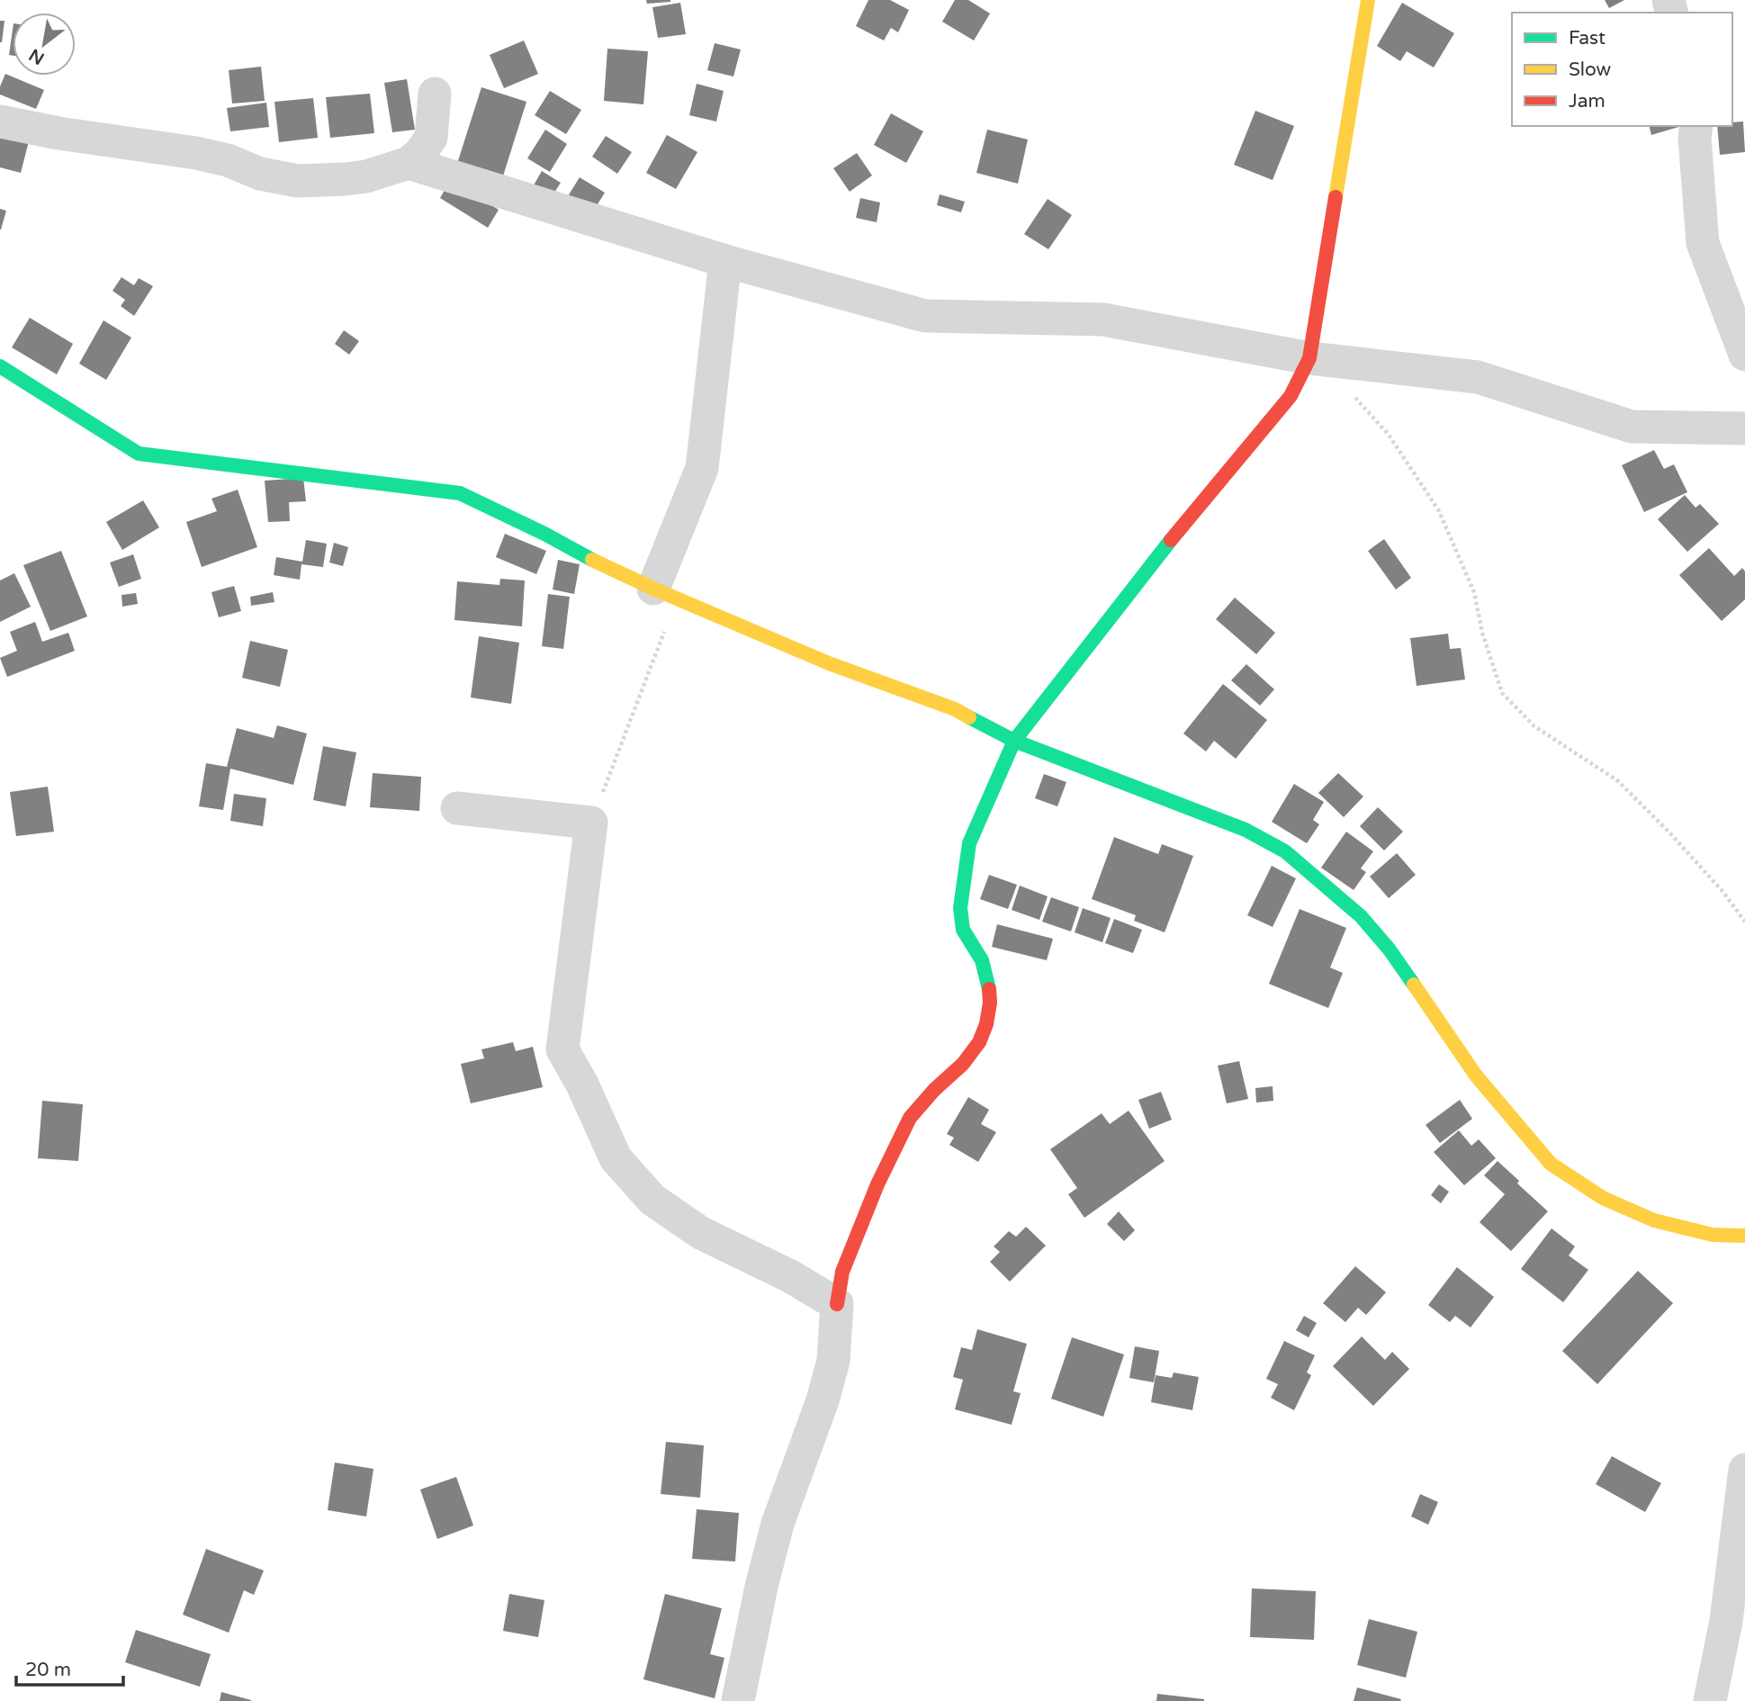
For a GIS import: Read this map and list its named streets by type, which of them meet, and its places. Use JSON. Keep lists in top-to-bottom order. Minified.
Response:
{"legend":["Fast","Slow","Jam"],"scale_bar":"20 m","north":"bottom left"}
